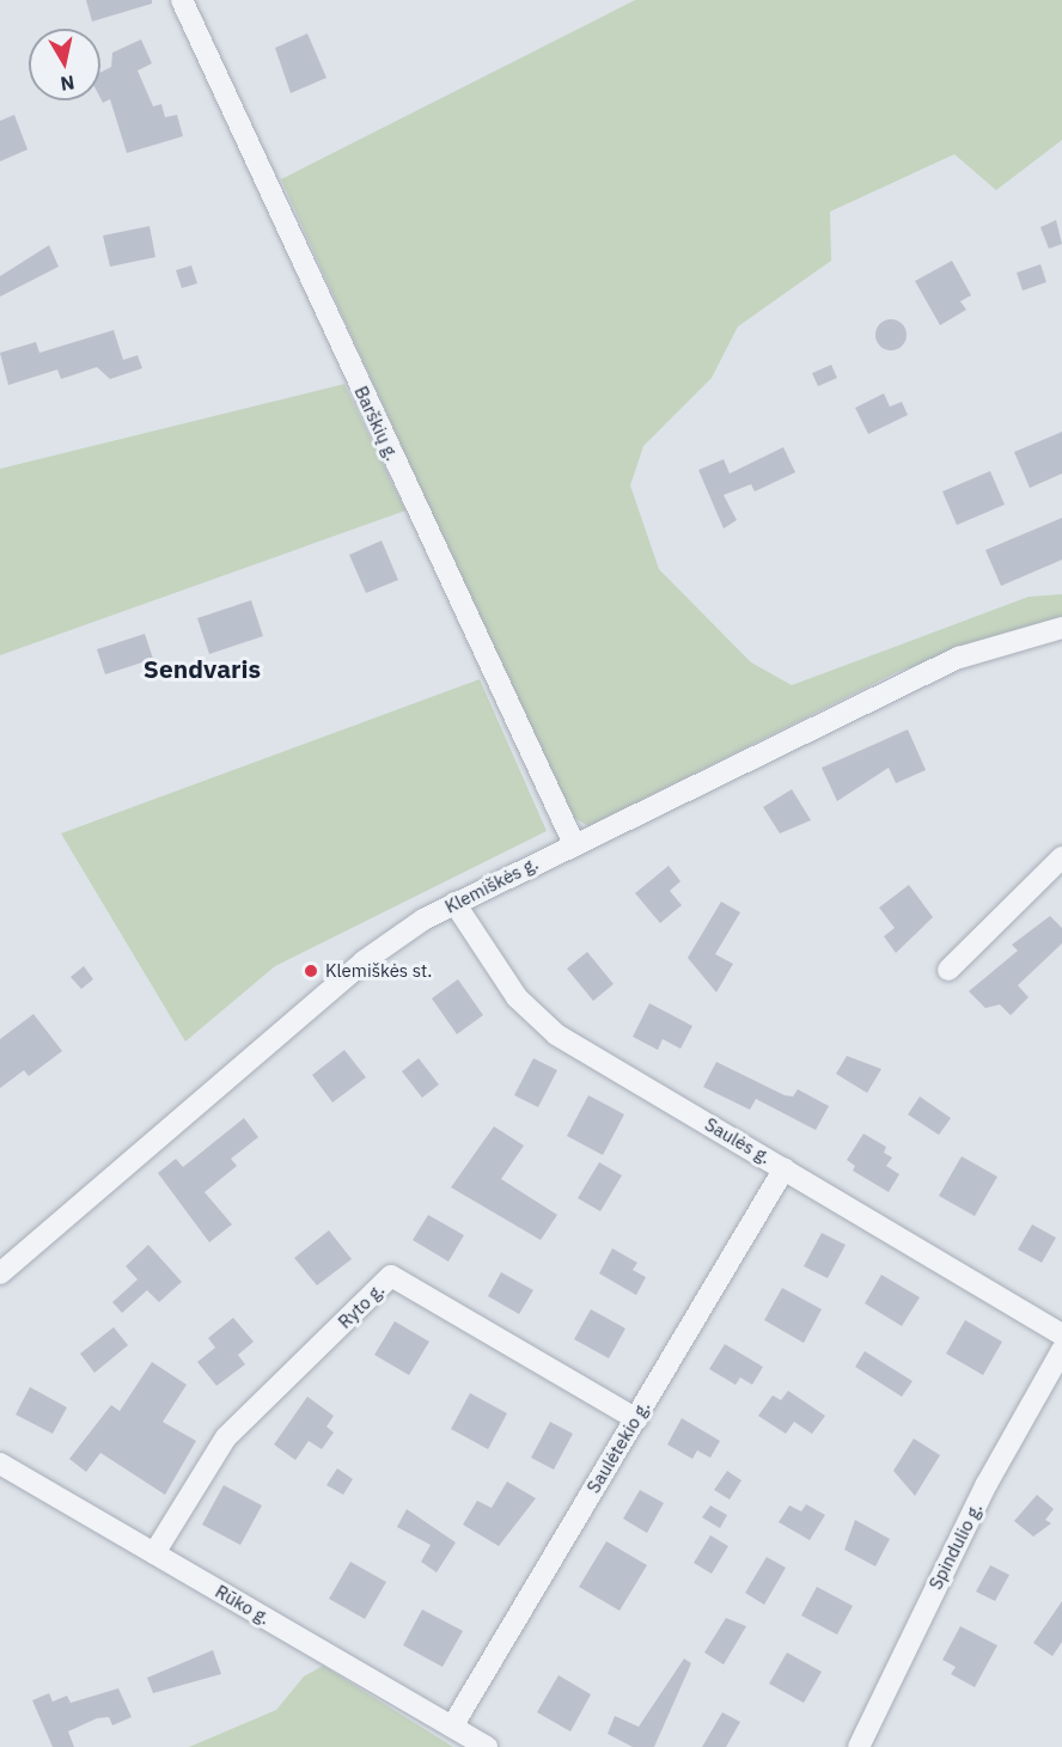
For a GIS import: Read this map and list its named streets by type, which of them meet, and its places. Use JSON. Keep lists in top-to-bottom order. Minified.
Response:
{"streets":{"street":["Barškių g.","Klemiškės g.","Saulės g.","Ryto g.","Saulėtekio g.","Spindulio g.","Rūko g."]},"crossings":[["Barškių g.","Klemiškės g."],["Klemiškės g.","Saulės g."],["Saulės g.","Saulėtekio g."],["Ryto g.","Saulėtekio g."],["Ryto g.","Rūko g."],["Saulėtekio g.","Rūko g."]],"districts":["Sendvaris"],"places":["Klemiškės st."],"north":"bottom"}
